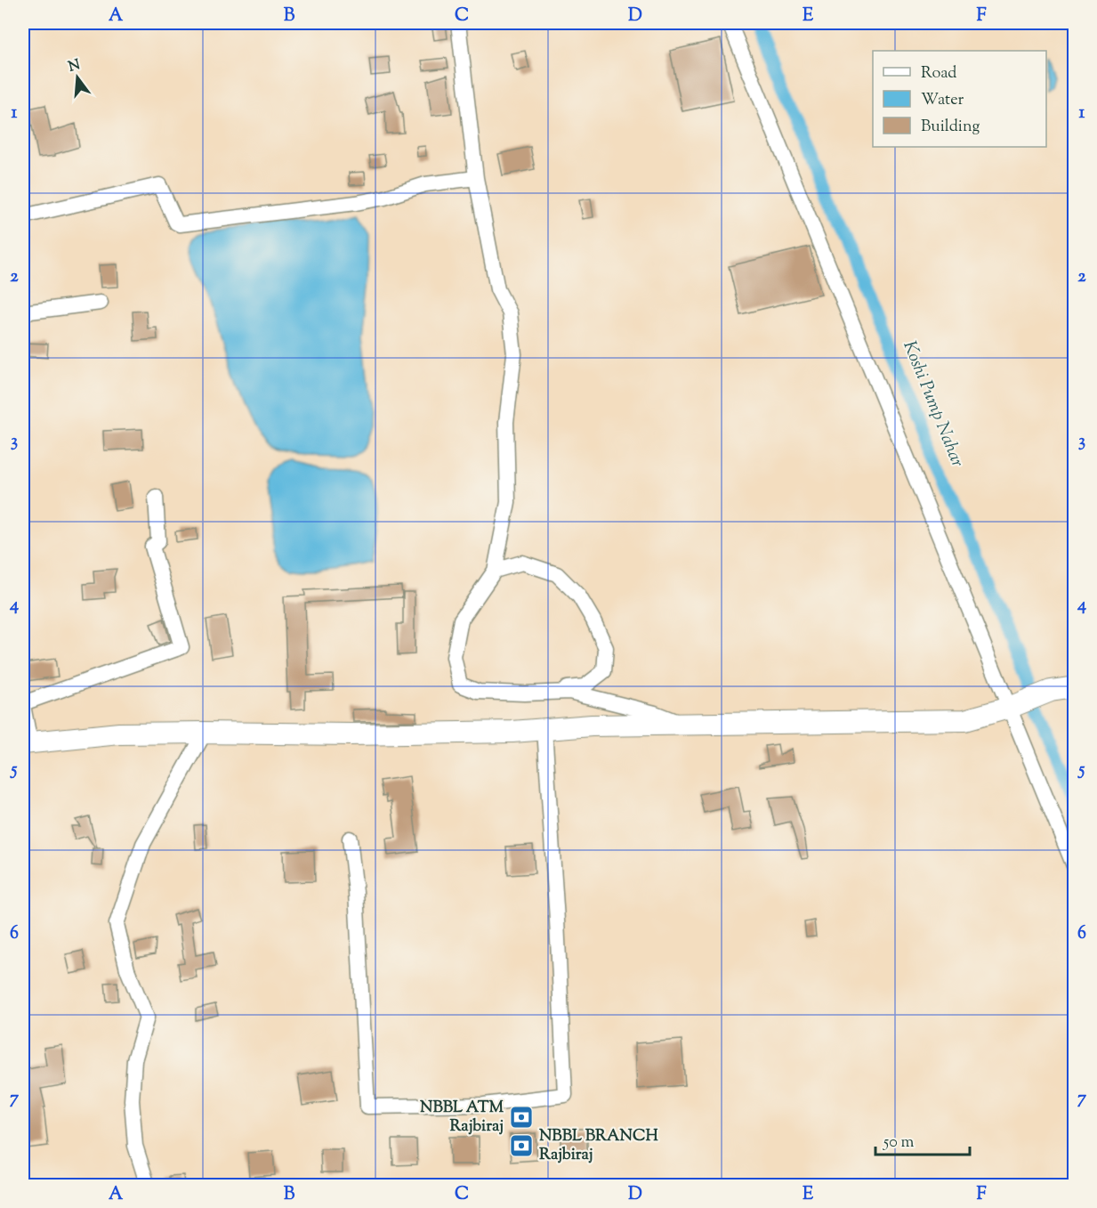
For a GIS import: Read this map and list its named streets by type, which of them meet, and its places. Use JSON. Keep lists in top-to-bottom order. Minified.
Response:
{"water":["Koshi Pump Nahar"],"places":{"bank":["NBBL ATM Rajbiraj","NBBL BRANCH Rajbiraj"]},"legend":["Road","Water","Building"],"scale_bar":"50 m","north":"top","grid":{"columns":["A","B","C","D","E","F"],"rows":["1","2","3","4","5","6","7"]}}
